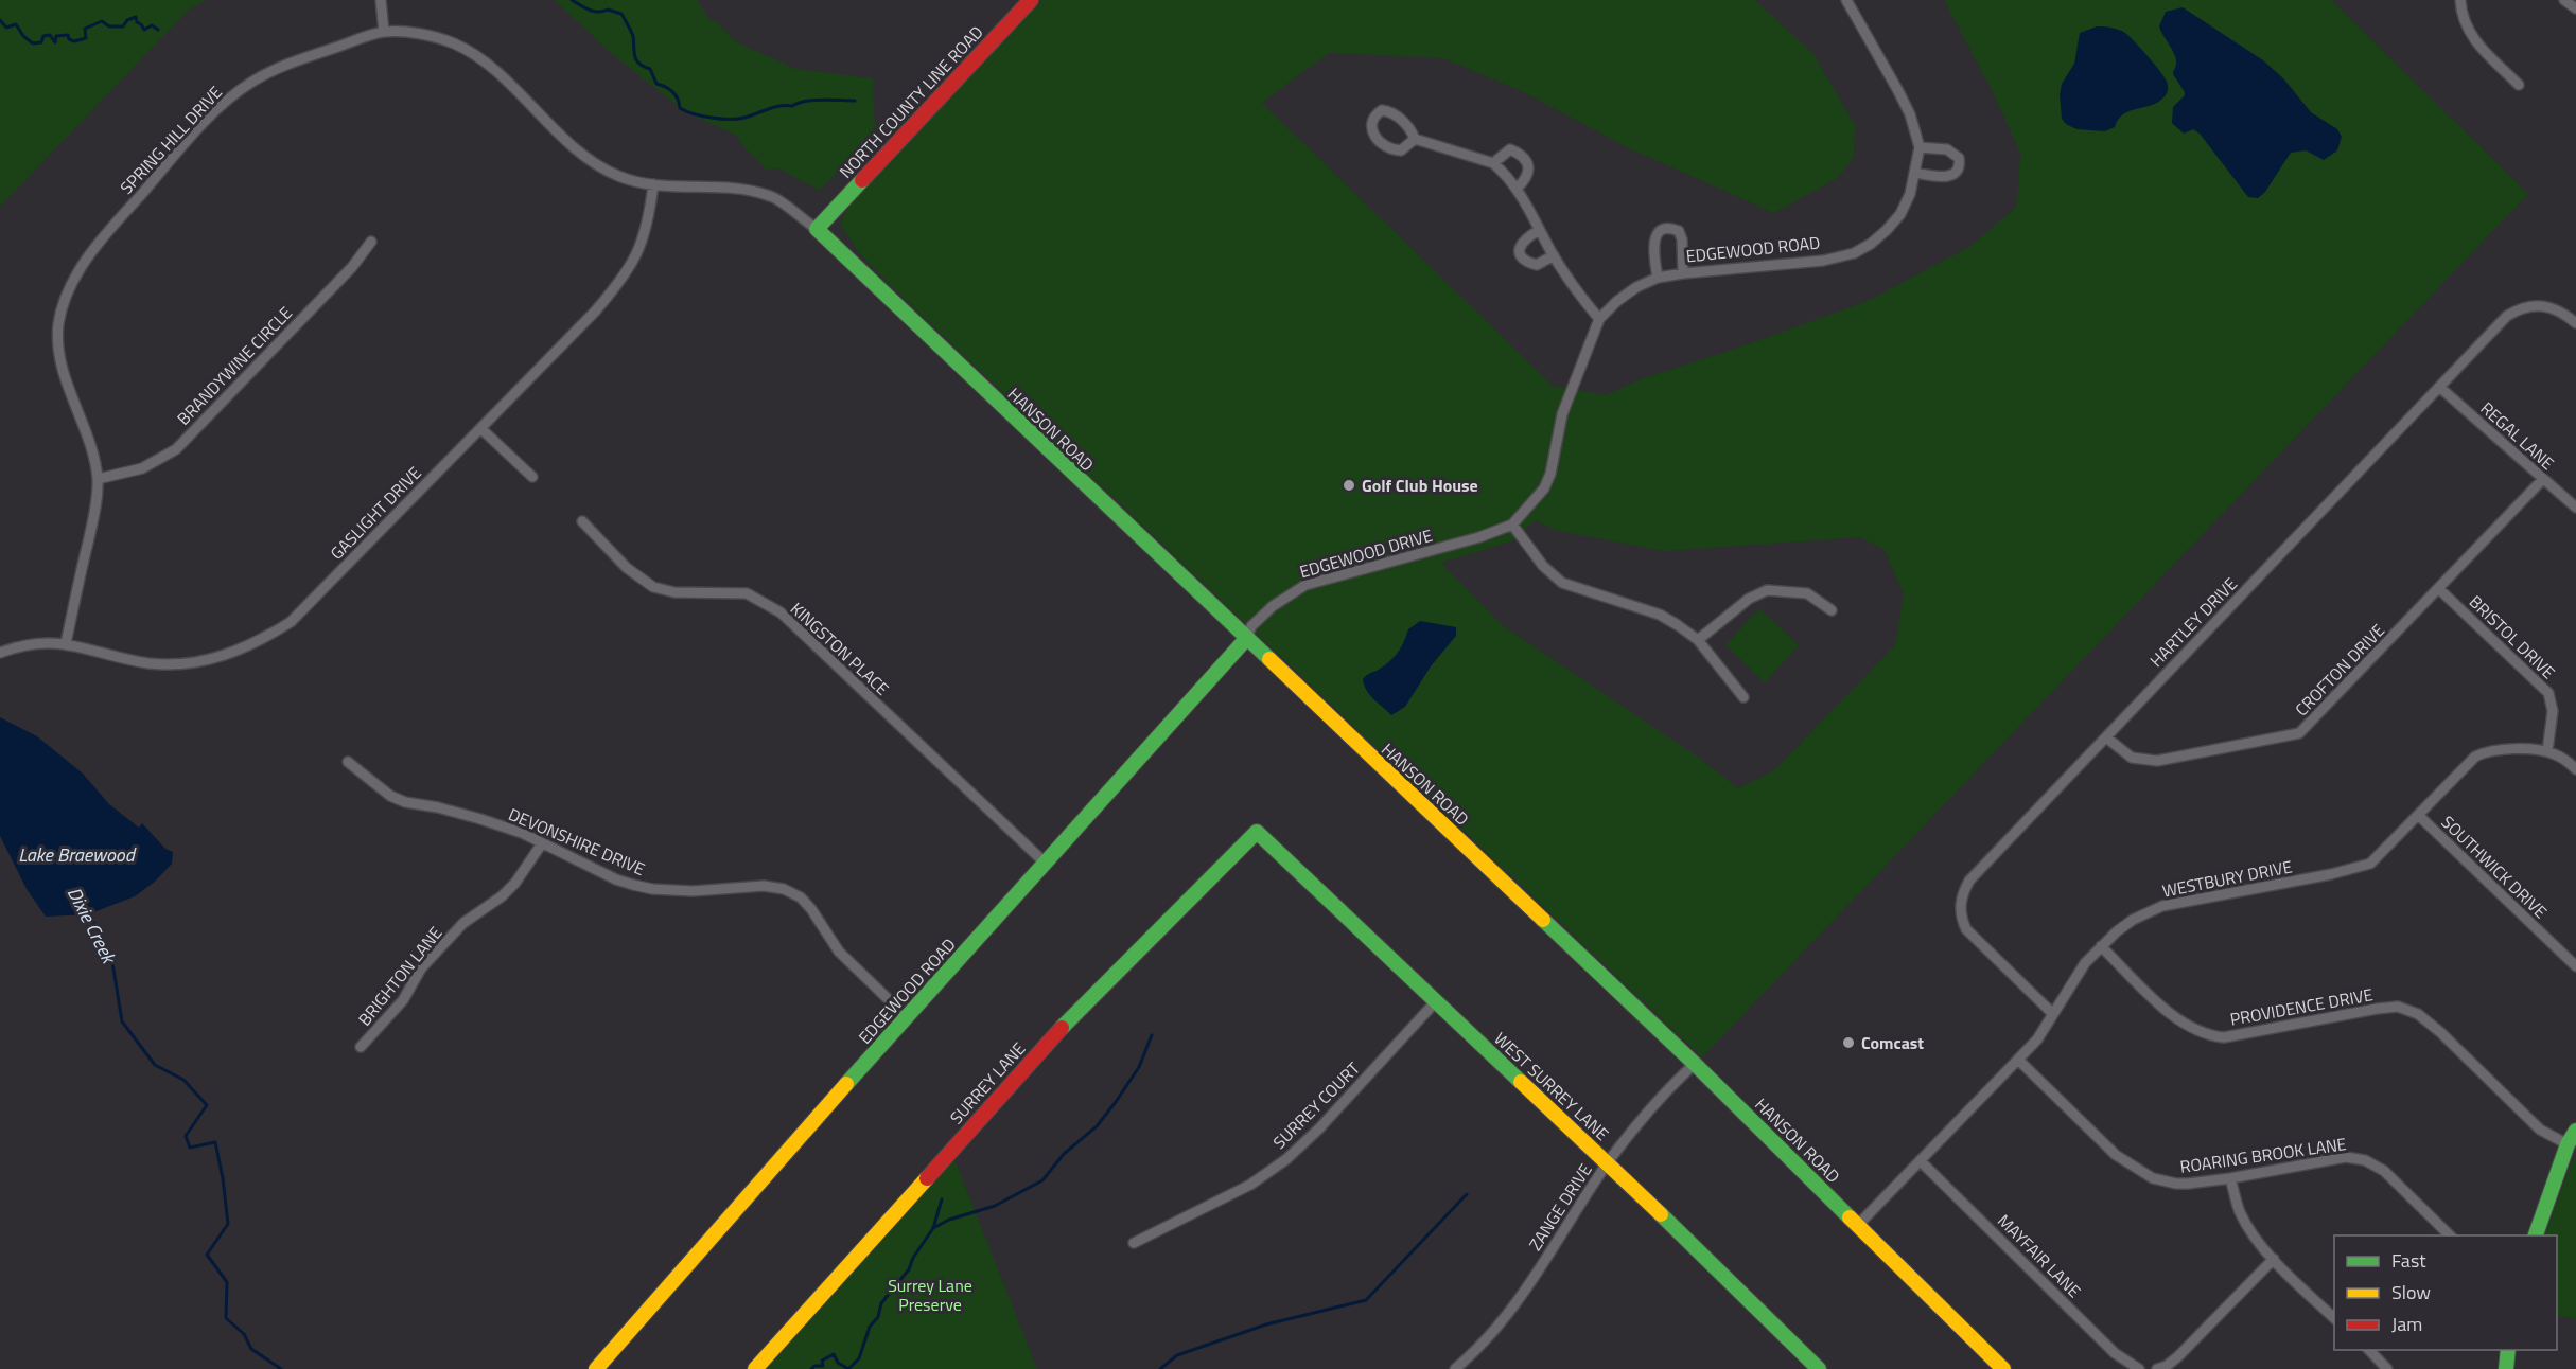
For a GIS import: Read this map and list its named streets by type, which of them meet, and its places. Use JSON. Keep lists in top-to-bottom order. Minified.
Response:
{"streets":{"street":["NORTH COUNTY LINE ROAD","SPRING HILL DRIVE","EDGEWOOD ROAD","BRANDYWINE CIRCLE","HANSON ROAD","REGAL LANE","GASLIGHT DRIVE","EDGEWOOD DRIVE","HARTLEY DRIVE","BRISTOL DRIVE","KINGSTON PLACE","CROFTON DRIVE","DEVONSHIRE DRIVE","SOUTHWICK DRIVE","WESTBURY DRIVE","BRIGHTON LANE","PROVIDENCE DRIVE","SURREY LANE","WEST SURREY LANE","SURREY COURT","ROARING BROOK LANE","ZANGE DRIVE","MAYFAIR LANE"]},"crossings":[["NORTH COUNTY LINE ROAD","SPRING HILL DRIVE"],["NORTH COUNTY LINE ROAD","HANSON ROAD"],["SPRING HILL DRIVE","BRANDYWINE CIRCLE"],["SPRING HILL DRIVE","HANSON ROAD"],["SPRING HILL DRIVE","GASLIGHT DRIVE"],["EDGEWOOD ROAD","HANSON ROAD"],["EDGEWOOD ROAD","EDGEWOOD DRIVE"],["EDGEWOOD ROAD","KINGSTON PLACE"],["EDGEWOOD ROAD","DEVONSHIRE DRIVE"],["HANSON ROAD","EDGEWOOD DRIVE"],["HANSON ROAD","WESTBURY DRIVE"],["HANSON ROAD","ZANGE DRIVE"],["REGAL LANE","HARTLEY DRIVE"],["REGAL LANE","CROFTON DRIVE"],["HARTLEY DRIVE","CROFTON DRIVE"],["HARTLEY DRIVE","WESTBURY DRIVE"],["BRISTOL DRIVE","CROFTON DRIVE"],["BRISTOL DRIVE","WESTBURY DRIVE"],["DEVONSHIRE DRIVE","BRIGHTON LANE"],["SOUTHWICK DRIVE","WESTBURY DRIVE"],["WESTBURY DRIVE","PROVIDENCE DRIVE"],["WESTBURY DRIVE","ROARING BROOK LANE"],["WESTBURY DRIVE","MAYFAIR LANE"],["SURREY LANE","WEST SURREY LANE"],["WEST SURREY LANE","SURREY COURT"],["WEST SURREY LANE","ZANGE DRIVE"]],"water":["Lake Braewood","Dixie Creek"],"parks":["Surrey Lane Preserve"],"places":["Golf Club House","Comcast"],"legend":["Fast","Slow","Jam"]}
